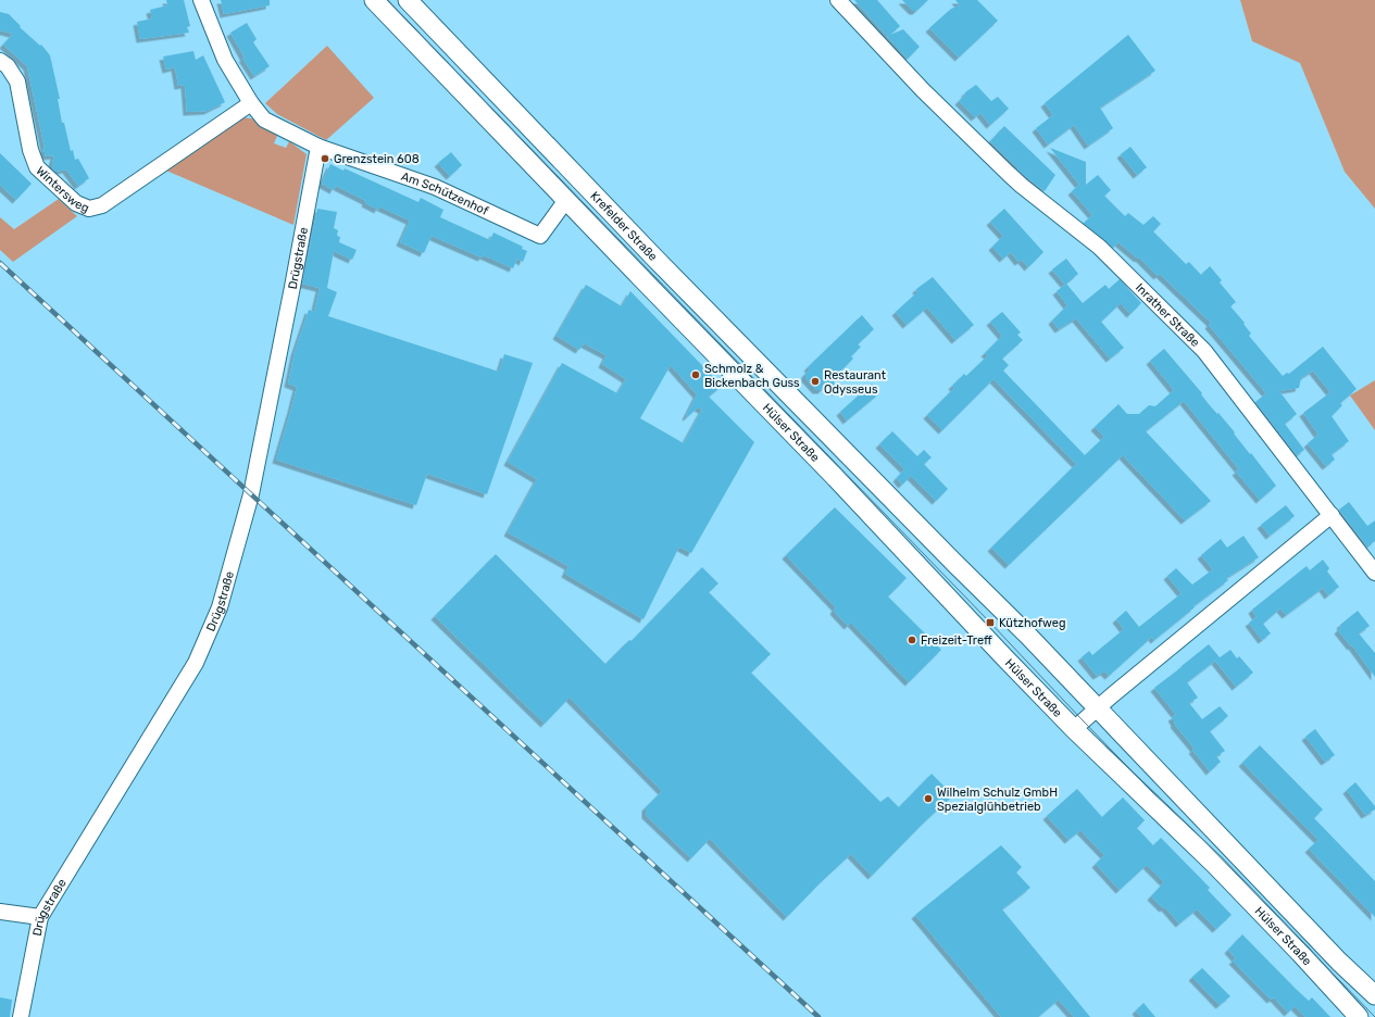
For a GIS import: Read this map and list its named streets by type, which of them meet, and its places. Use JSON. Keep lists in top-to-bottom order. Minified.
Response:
{"streets":{"street":["Wintersweg","Am Schützenhof","Krefelder Straße","Drügstraße","Inrather Straße","Hülser Straße"]},"crossings":[["Wintersweg","Am Schützenhof"],["Am Schützenhof","Krefelder Straße"],["Am Schützenhof","Drügstraße"],["Krefelder Straße","Hülser Straße"]],"places":{"other":["Grenzstein 608","Schmolz & Bickenbach Guss","Restaurant Odysseus","Freizeit-Treff","Wilhelm Schulz GmbH Spezialglühbetrieb"],"transit":["Kützhofweg"]}}
